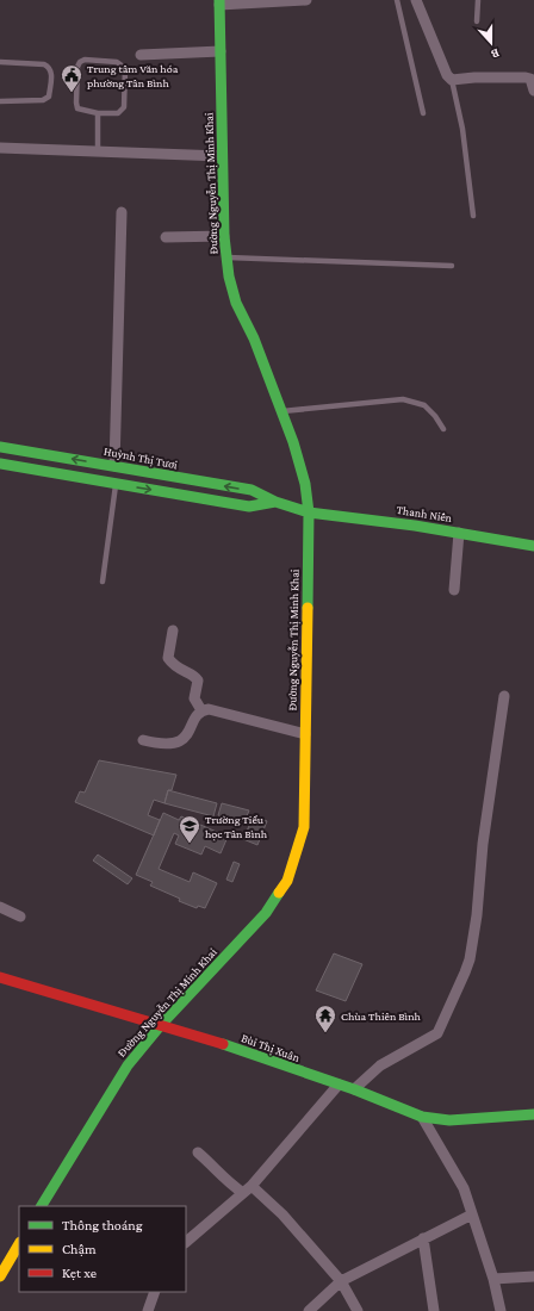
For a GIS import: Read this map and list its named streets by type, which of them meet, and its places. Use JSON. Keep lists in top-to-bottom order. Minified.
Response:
{"streets":{"main road":["Đường Nguyễn Thị Minh Khai","Huỳnh Thị Tươi","Thanh Niên","Bùi Thị Xuân"]},"crossings":[["Đường Nguyễn Thị Minh Khai","Huỳnh Thị Tươi"],["Đường Nguyễn Thị Minh Khai","Thanh Niên"],["Đường Nguyễn Thị Minh Khai","Bùi Thị Xuân"],["Huỳnh Thị Tươi","Thanh Niên"]],"places":{"public building":["Trung tâm Văn hóa phường Tân Bình"],"school or university":["Trường Tiểu học Tân Bình"],"temple":["Chùa Thiên Bình"]},"legend":["Thông thoáng","Chậm","Kẹt xe"],"north":"bottom"}
